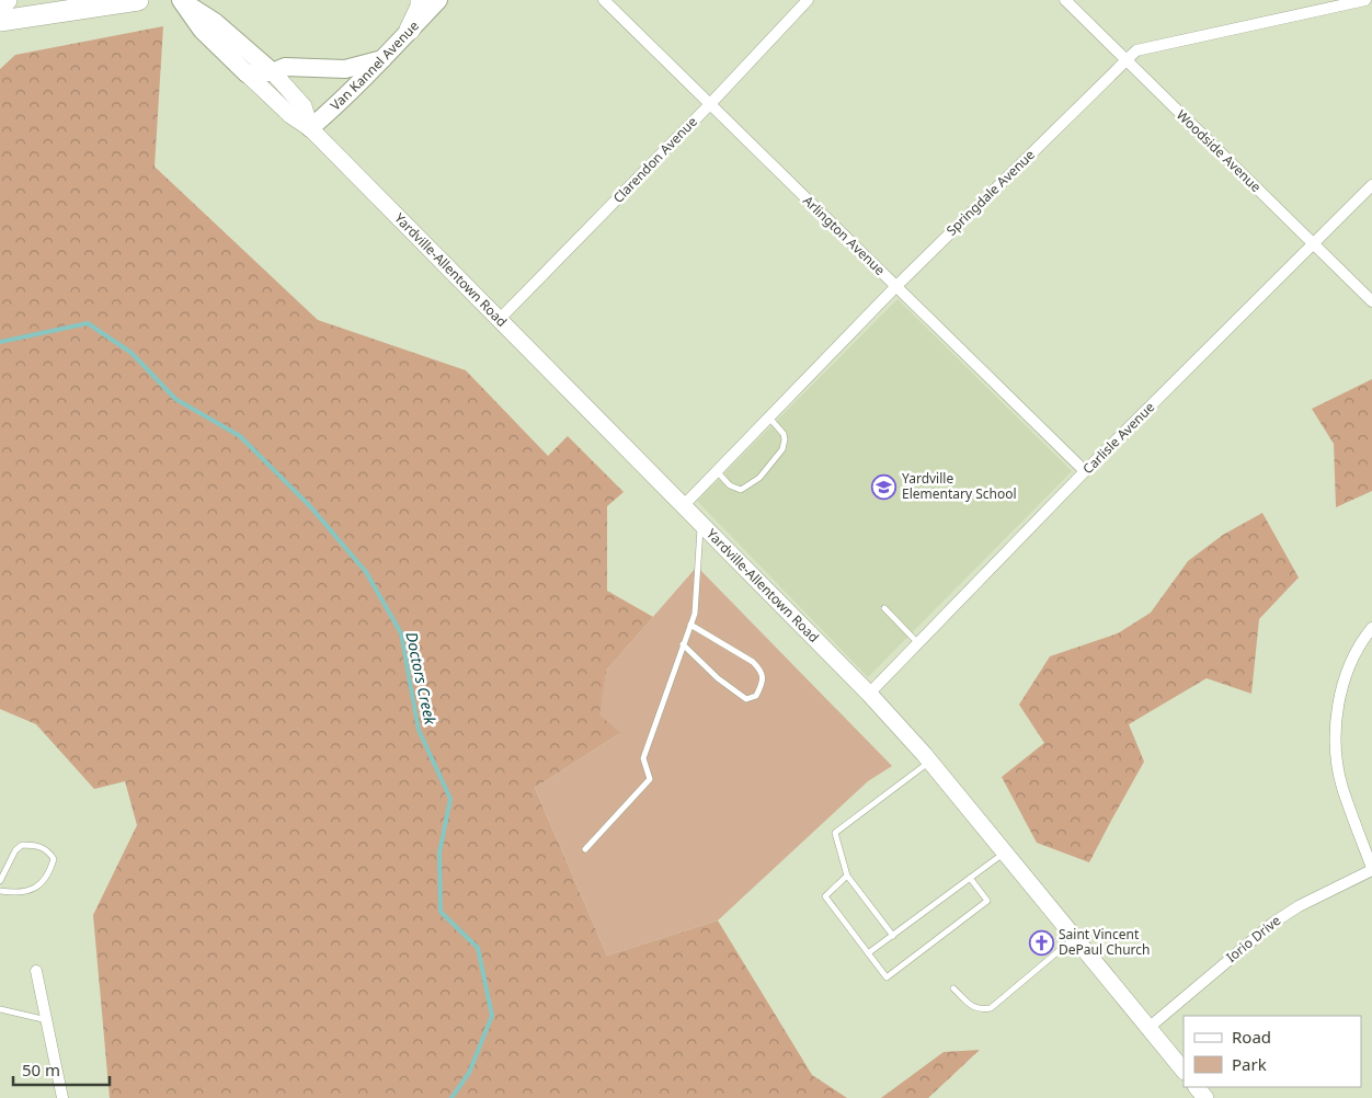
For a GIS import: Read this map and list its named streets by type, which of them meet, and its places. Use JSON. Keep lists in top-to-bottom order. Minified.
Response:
{"streets":{"main road":["Van Kannel Avenue","Yardville-Allentown Road"],"street":["Woodside Avenue","Clarendon Avenue","Springdale Avenue","Arlington Avenue","Carlisle Avenue","Iorio Drive"]},"crossings":[["Van Kannel Avenue","Yardville-Allentown Road"],["Woodside Avenue","Springdale Avenue"],["Woodside Avenue","Carlisle Avenue"],["Clarendon Avenue","Arlington Avenue"],["Clarendon Avenue","Yardville-Allentown Road"],["Springdale Avenue","Arlington Avenue"],["Springdale Avenue","Yardville-Allentown Road"],["Arlington Avenue","Carlisle Avenue"],["Yardville-Allentown Road","Carlisle Avenue"],["Yardville-Allentown Road","Iorio Drive"]],"water":["Doctors Creek"],"places":{"school or university":["Yardville Elementary School"],"church":["Saint Vincent DePaul Church"]},"legend":["Road","Park"],"scale_bar":"50 m"}
